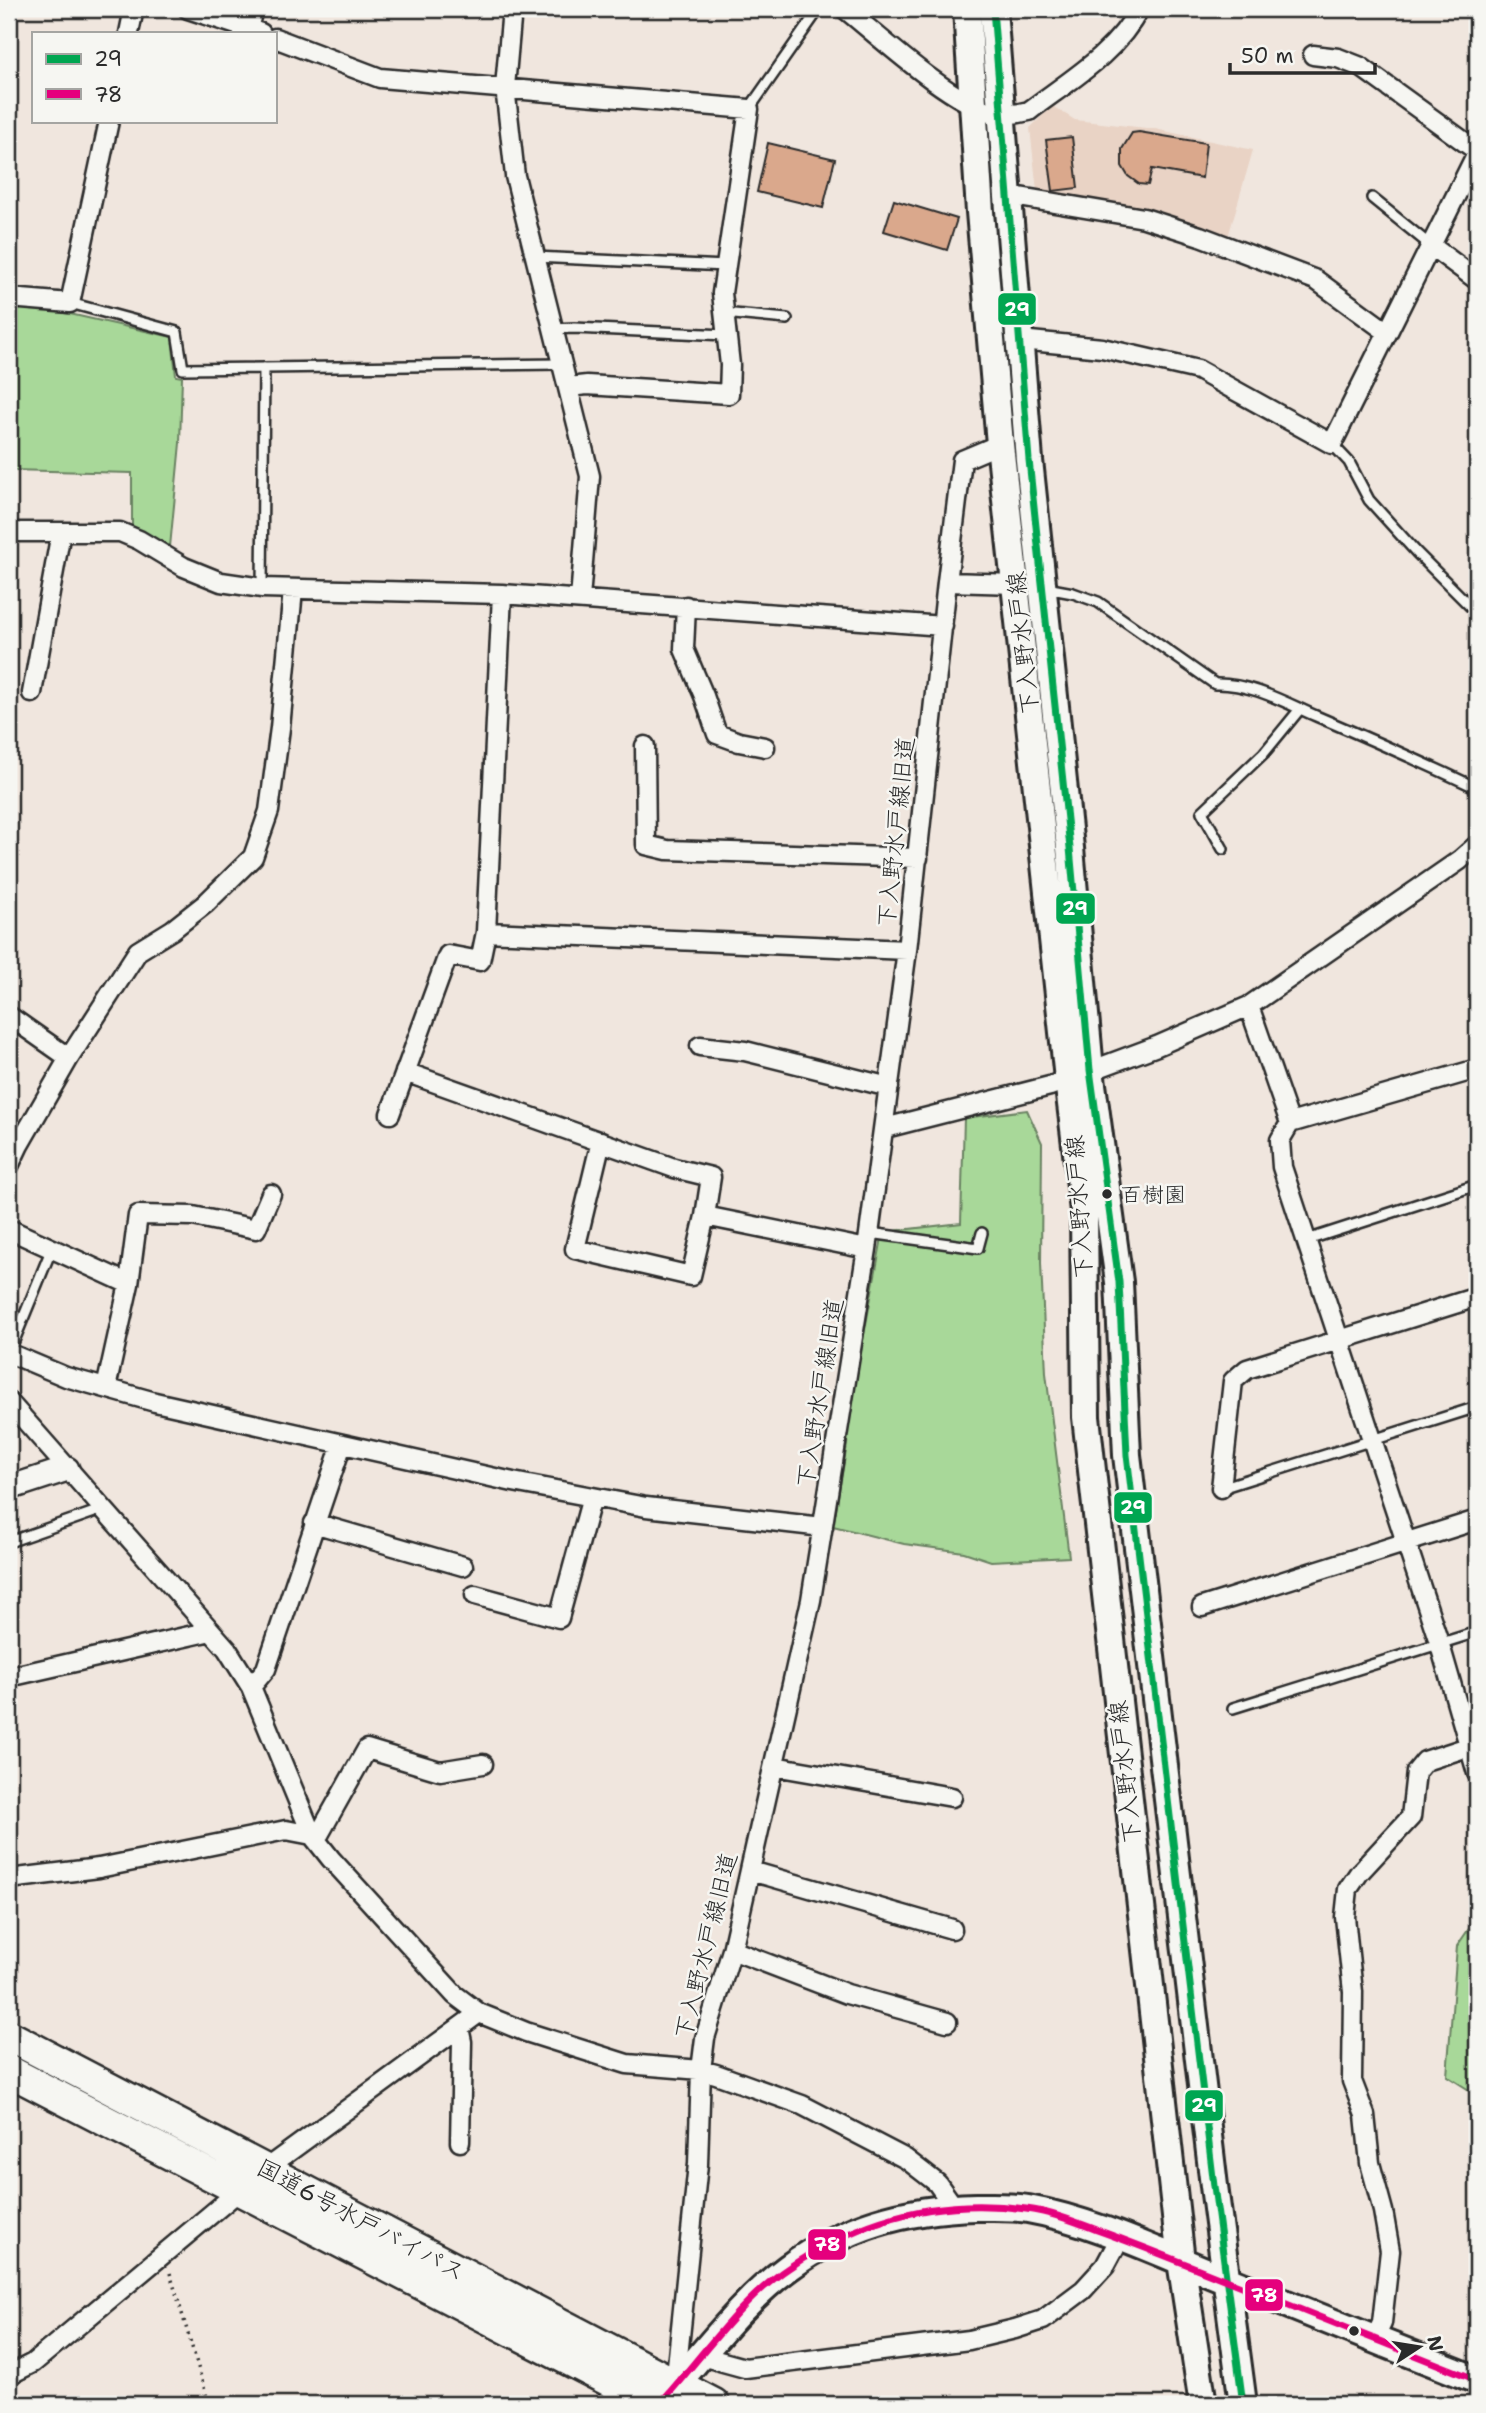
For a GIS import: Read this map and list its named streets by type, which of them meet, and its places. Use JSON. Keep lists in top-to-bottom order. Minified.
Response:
{"streets":{"highway":["国道6号水戸バイパス"],"main road":["下入野水戸線"],"street":["下入野水戸線旧道"]},"crossings":[["下入野水戸線","下入野水戸線旧道"],["下入野水戸線旧道","国道6号水戸バイパス"]],"places":["百樹園"],"lines":["transit line 29","transit line 78"],"legend":["29","78"],"scale_bar":"50 m","north":"right"}
